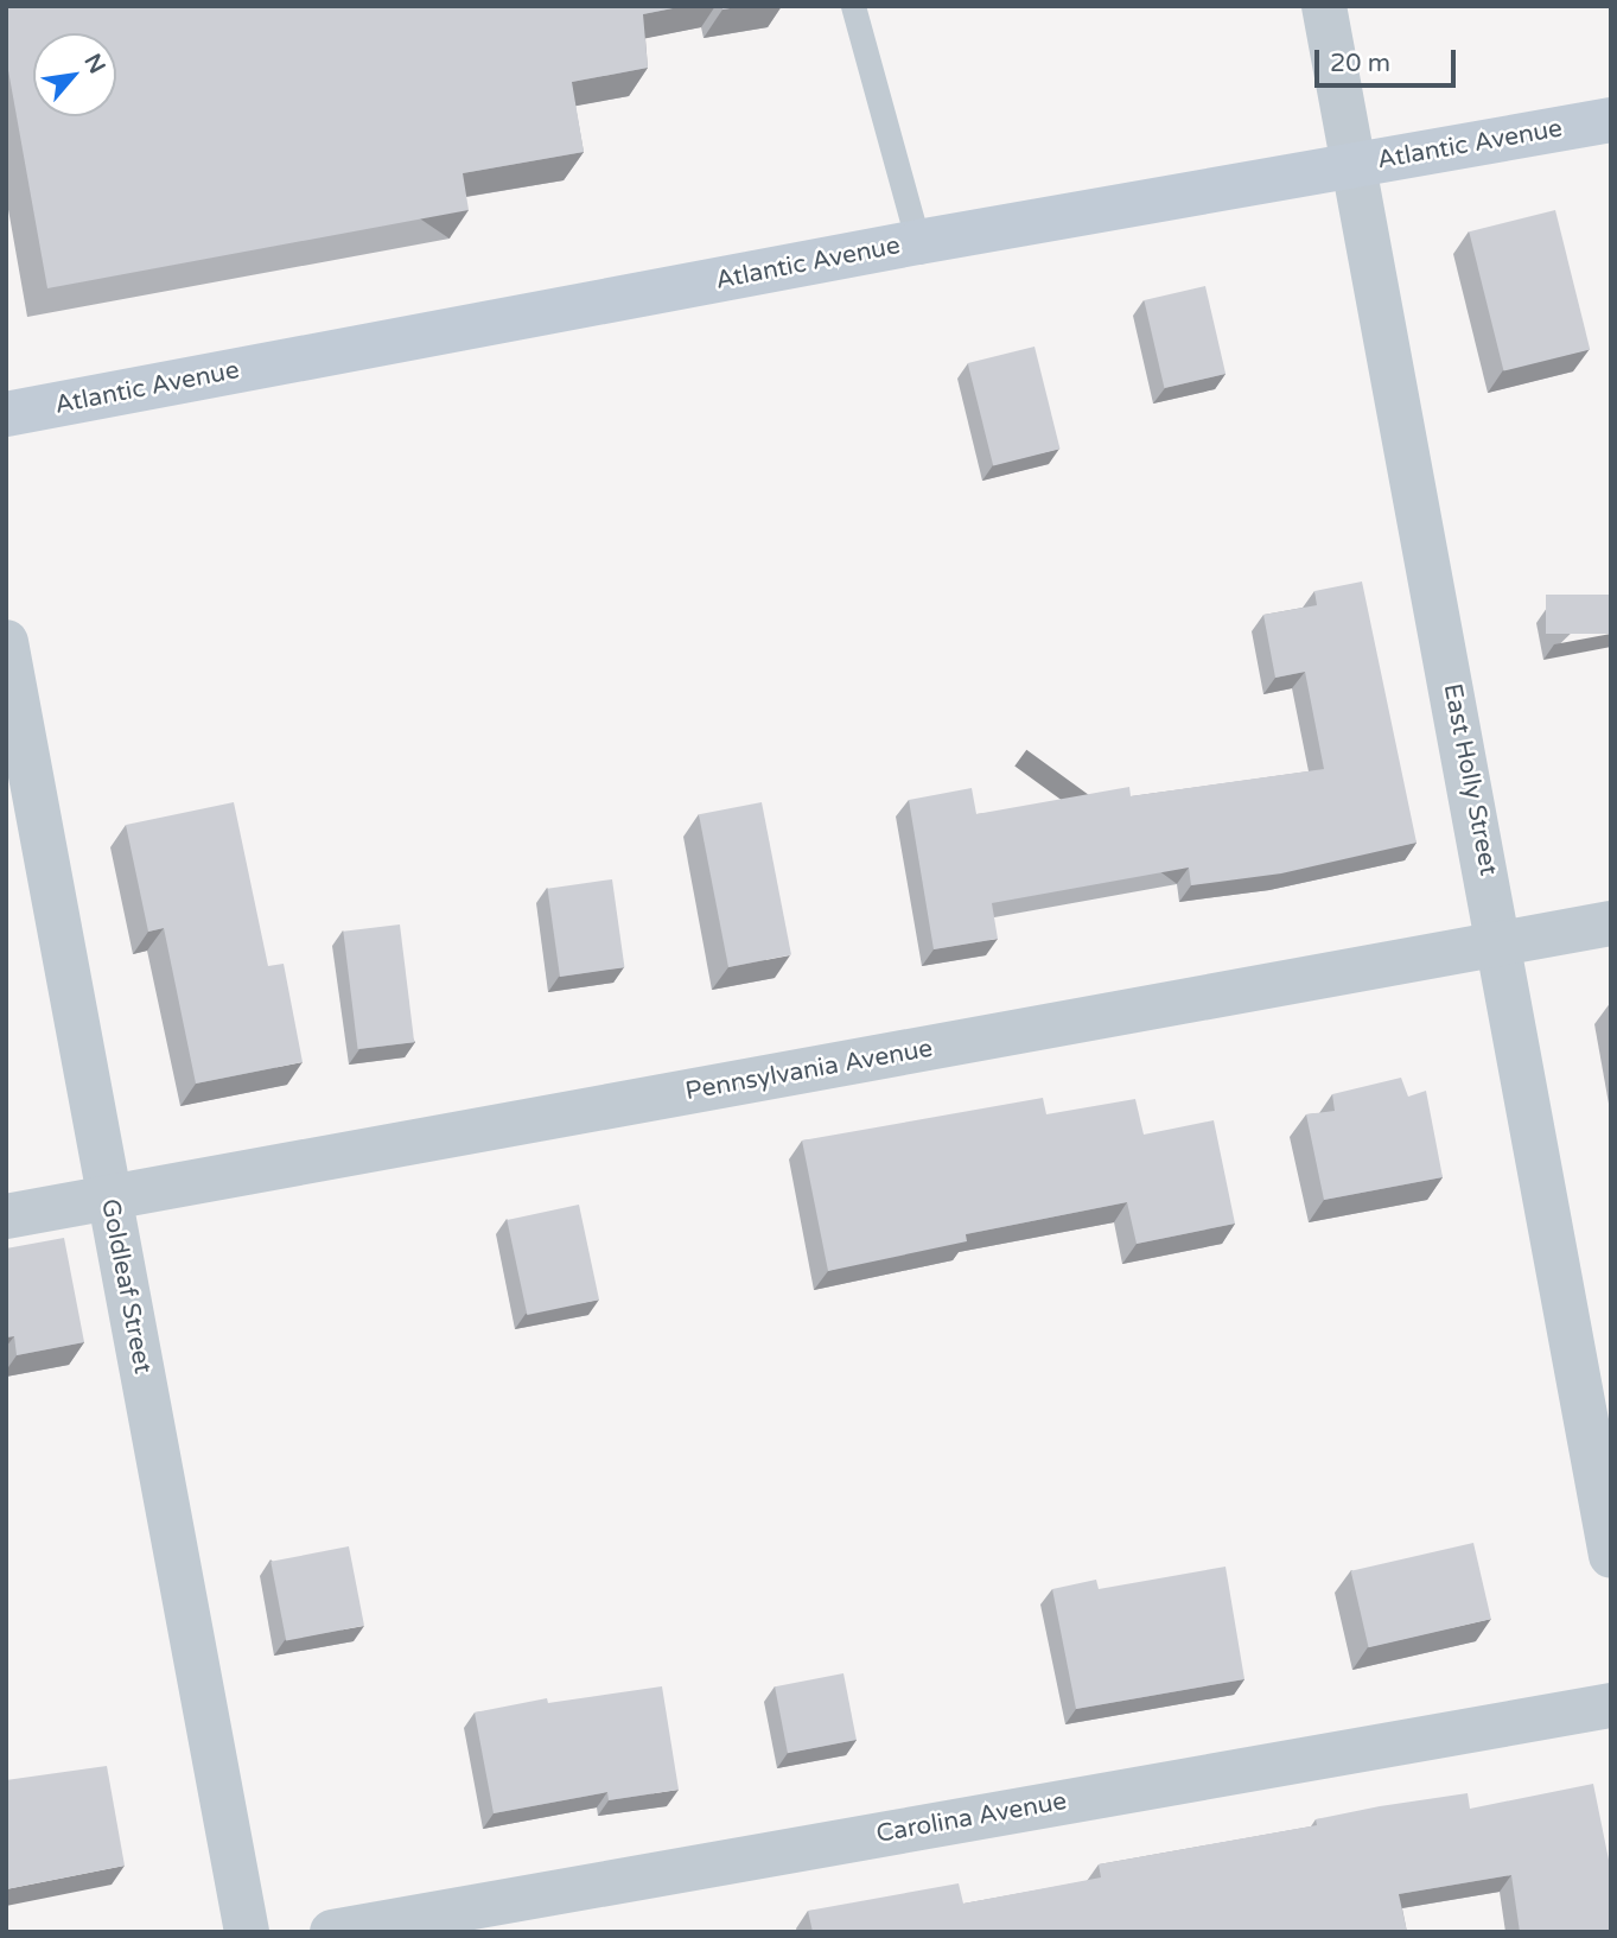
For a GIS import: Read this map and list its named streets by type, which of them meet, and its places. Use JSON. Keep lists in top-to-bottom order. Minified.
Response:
{"streets":{"main road":["Atlantic Avenue"],"street":["East Holly Street","Pennsylvania Avenue","Goldleaf Street","Carolina Avenue"]},"crossings":[["Atlantic Avenue","East Holly Street"],["East Holly Street","Pennsylvania Avenue"],["Pennsylvania Avenue","Goldleaf Street"]],"scale_bar":"20 m","north":"top right"}
